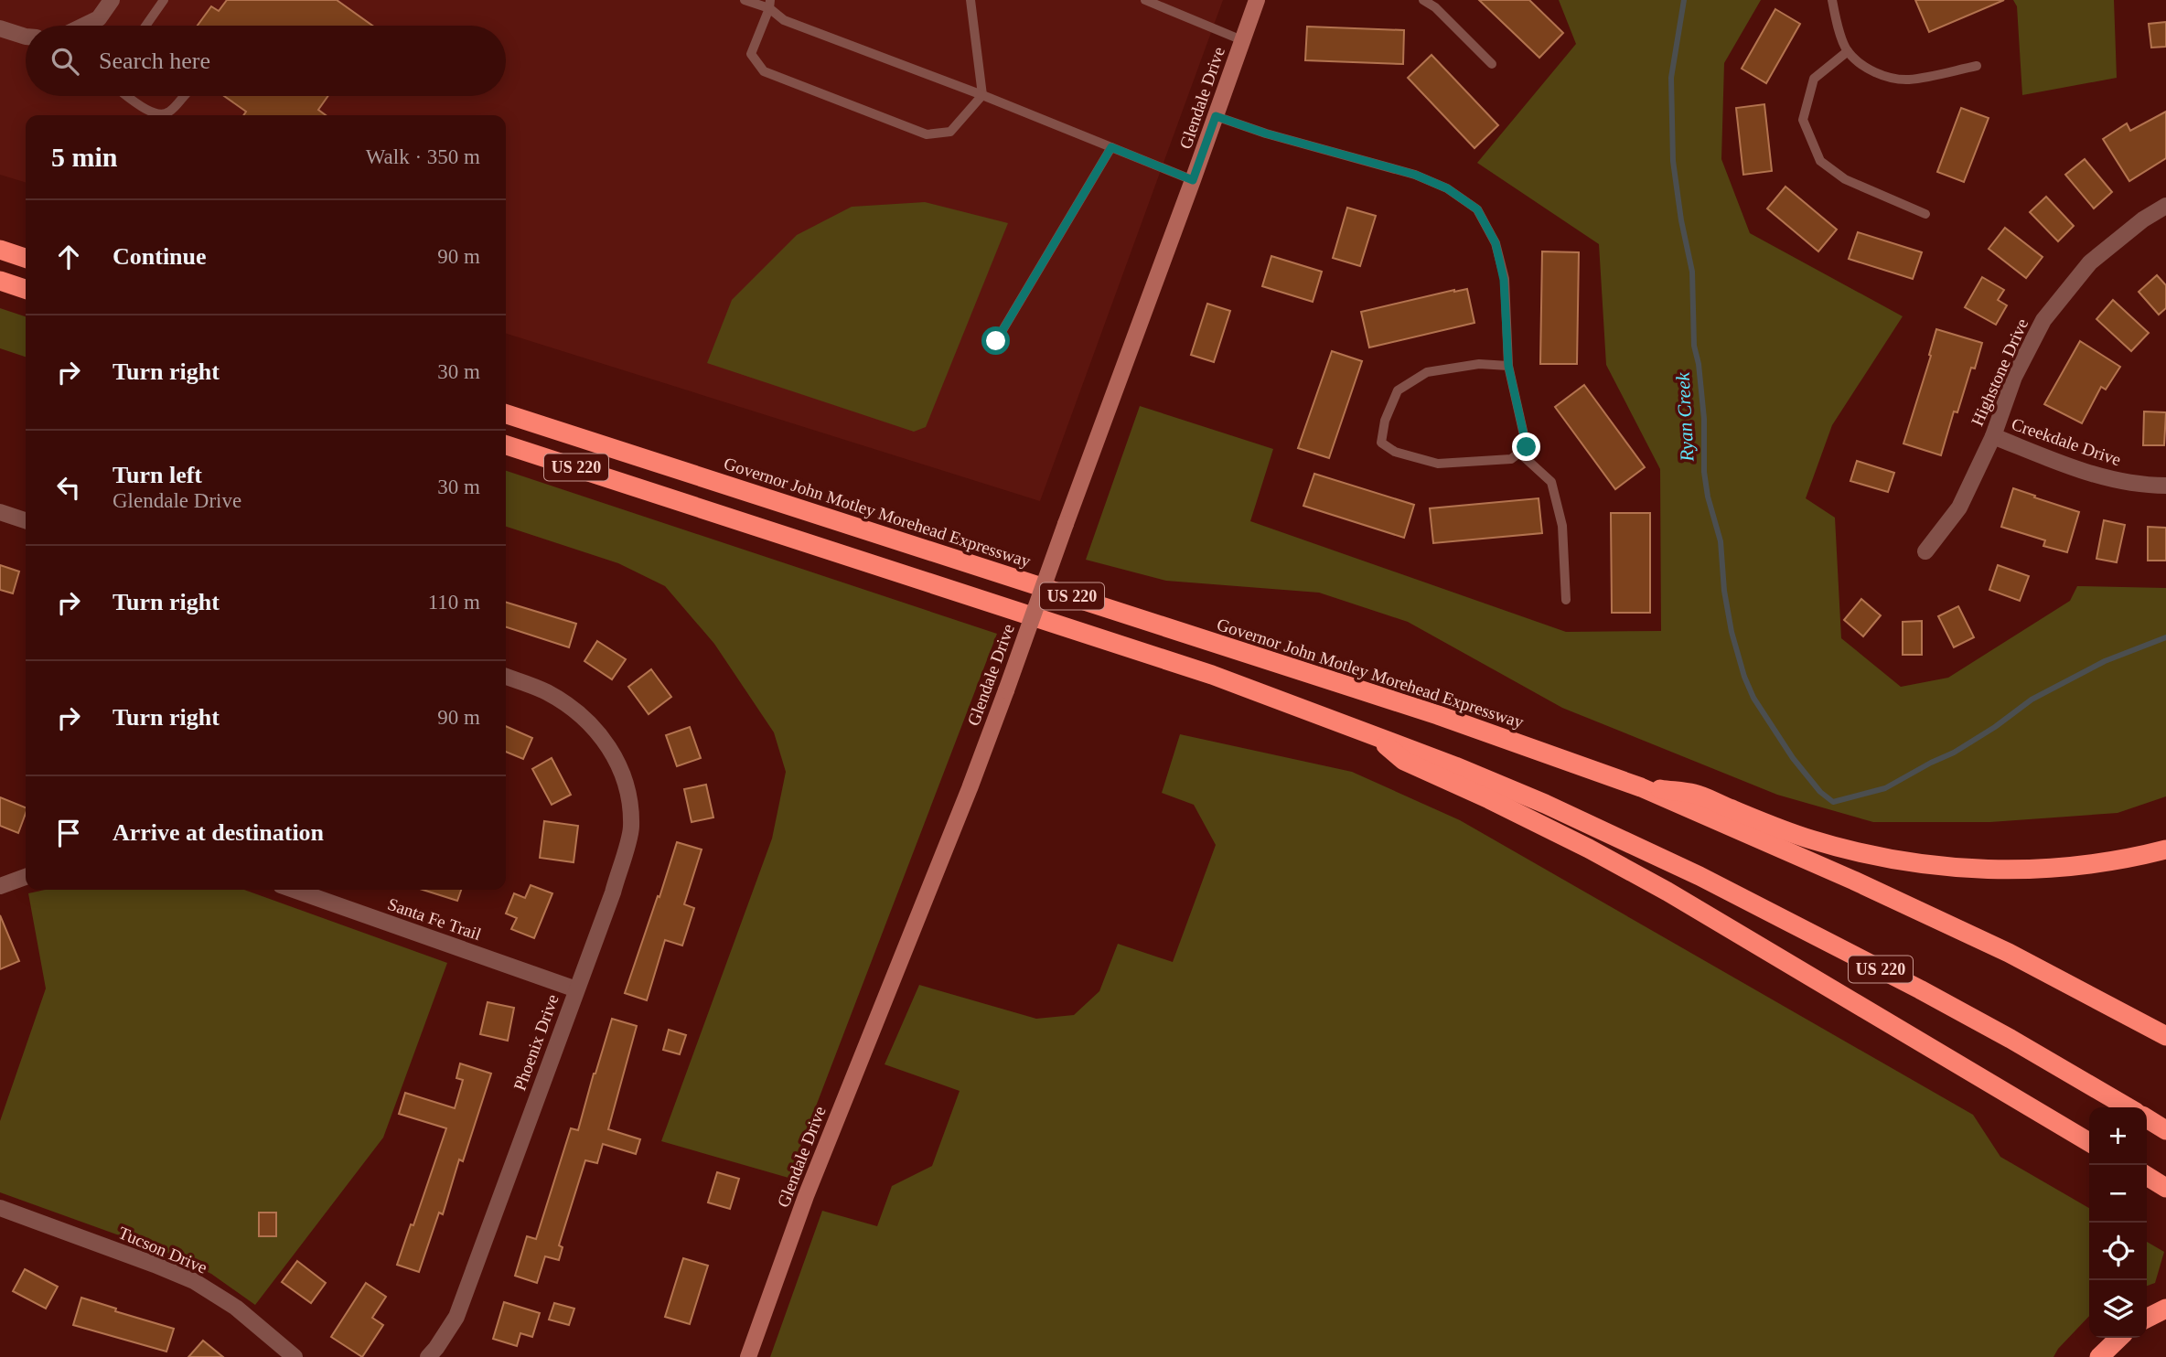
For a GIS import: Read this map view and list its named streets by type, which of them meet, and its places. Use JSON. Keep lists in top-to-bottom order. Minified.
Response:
{"streets":{"highway":["US 220","Governor John Motley Morehead Expressway"],"street":["Glendale Drive","Highstone Drive","Creekdale Drive","Santa Fe Trail","Phoenix Drive","Tucson Drive"]},"crossings":[["Highstone Drive","Creekdale Drive"],["US 220","Governor John Motley Morehead Expressway"],["Santa Fe Trail","Phoenix Drive"]],"water":["Ryan Creek"],"page":{"search":"Search here","heading":["5 min","Walk · 350 m"],"list":[["Continue","90 m"],["Turn right","30 m"],["Turn left","Glendale Drive","30 m"],["Turn right","110 m"],["Turn right","90 m"],"Arrive at destination"],"map_buttons":["+","−"]}}
